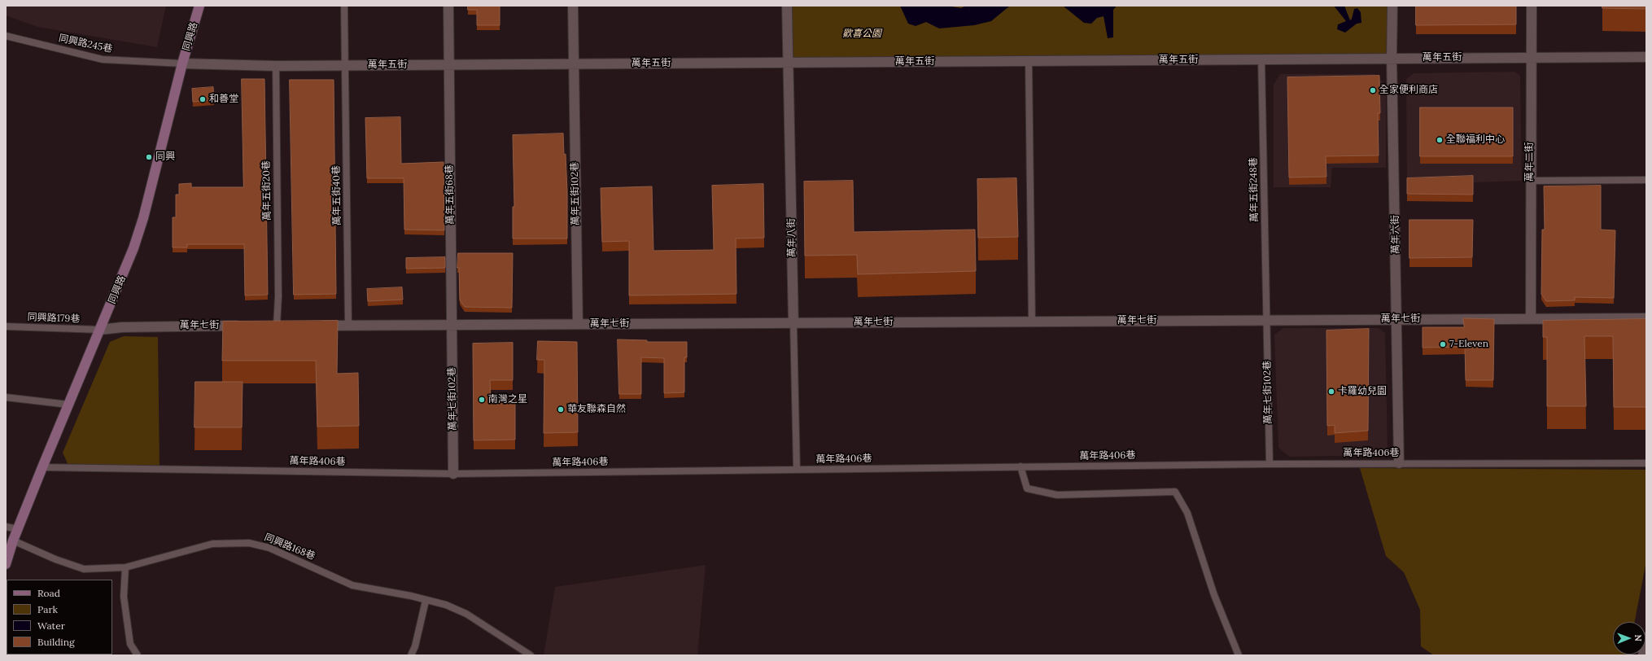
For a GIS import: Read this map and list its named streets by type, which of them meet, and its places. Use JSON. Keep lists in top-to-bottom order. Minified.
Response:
{"streets":{"street":["同興路","萬年五街","萬年二街","萬年五街102巷","萬年五街68巷","萬年六街","萬年八街","萬年七街","萬年七街102巷"],"lane":["同興路245巷","萬年五街248巷","萬年五街20巷","萬年五街40巷","同興路179巷","萬年路406巷","同興路168巷"]},"crossings":[["同興路","同興路245巷"],["同興路","萬年五街"],["同興路","同興路179巷"],["同興路","萬年七街"],["同興路","萬年路406巷"],["同興路","同興路168巷"],["同興路245巷","萬年五街"],["萬年五街","萬年二街"],["萬年五街","萬年五街248巷"],["萬年五街","萬年五街20巷"],["萬年五街","萬年五街102巷"],["萬年五街","萬年五街68巷"],["萬年五街","萬年五街40巷"],["萬年五街","萬年六街"],["萬年五街","萬年八街"],["萬年二街","萬年七街"],["萬年五街248巷","萬年七街"],["萬年五街248巷","萬年七街102巷"],["萬年五街102巷","萬年七街"],["萬年五街68巷","萬年七街"],["萬年五街68巷","萬年七街102巷"],["萬年五街40巷","萬年七街"],["萬年六街","萬年七街"],["萬年六街","萬年路406巷"],["萬年八街","萬年七街"],["萬年八街","萬年路406巷"],["同興路179巷","萬年七街"],["萬年七街","萬年七街102巷"],["萬年七街102巷","萬年路406巷"]],"parks":["歡喜公園"],"places":["全家便利商店","和善堂","全聯福利中心","同興","7-Eleven","卡羅幼兒園","南灣之星","華友聯森自然"],"legend":["Road","Park","Water","Building"],"north":"right"}
